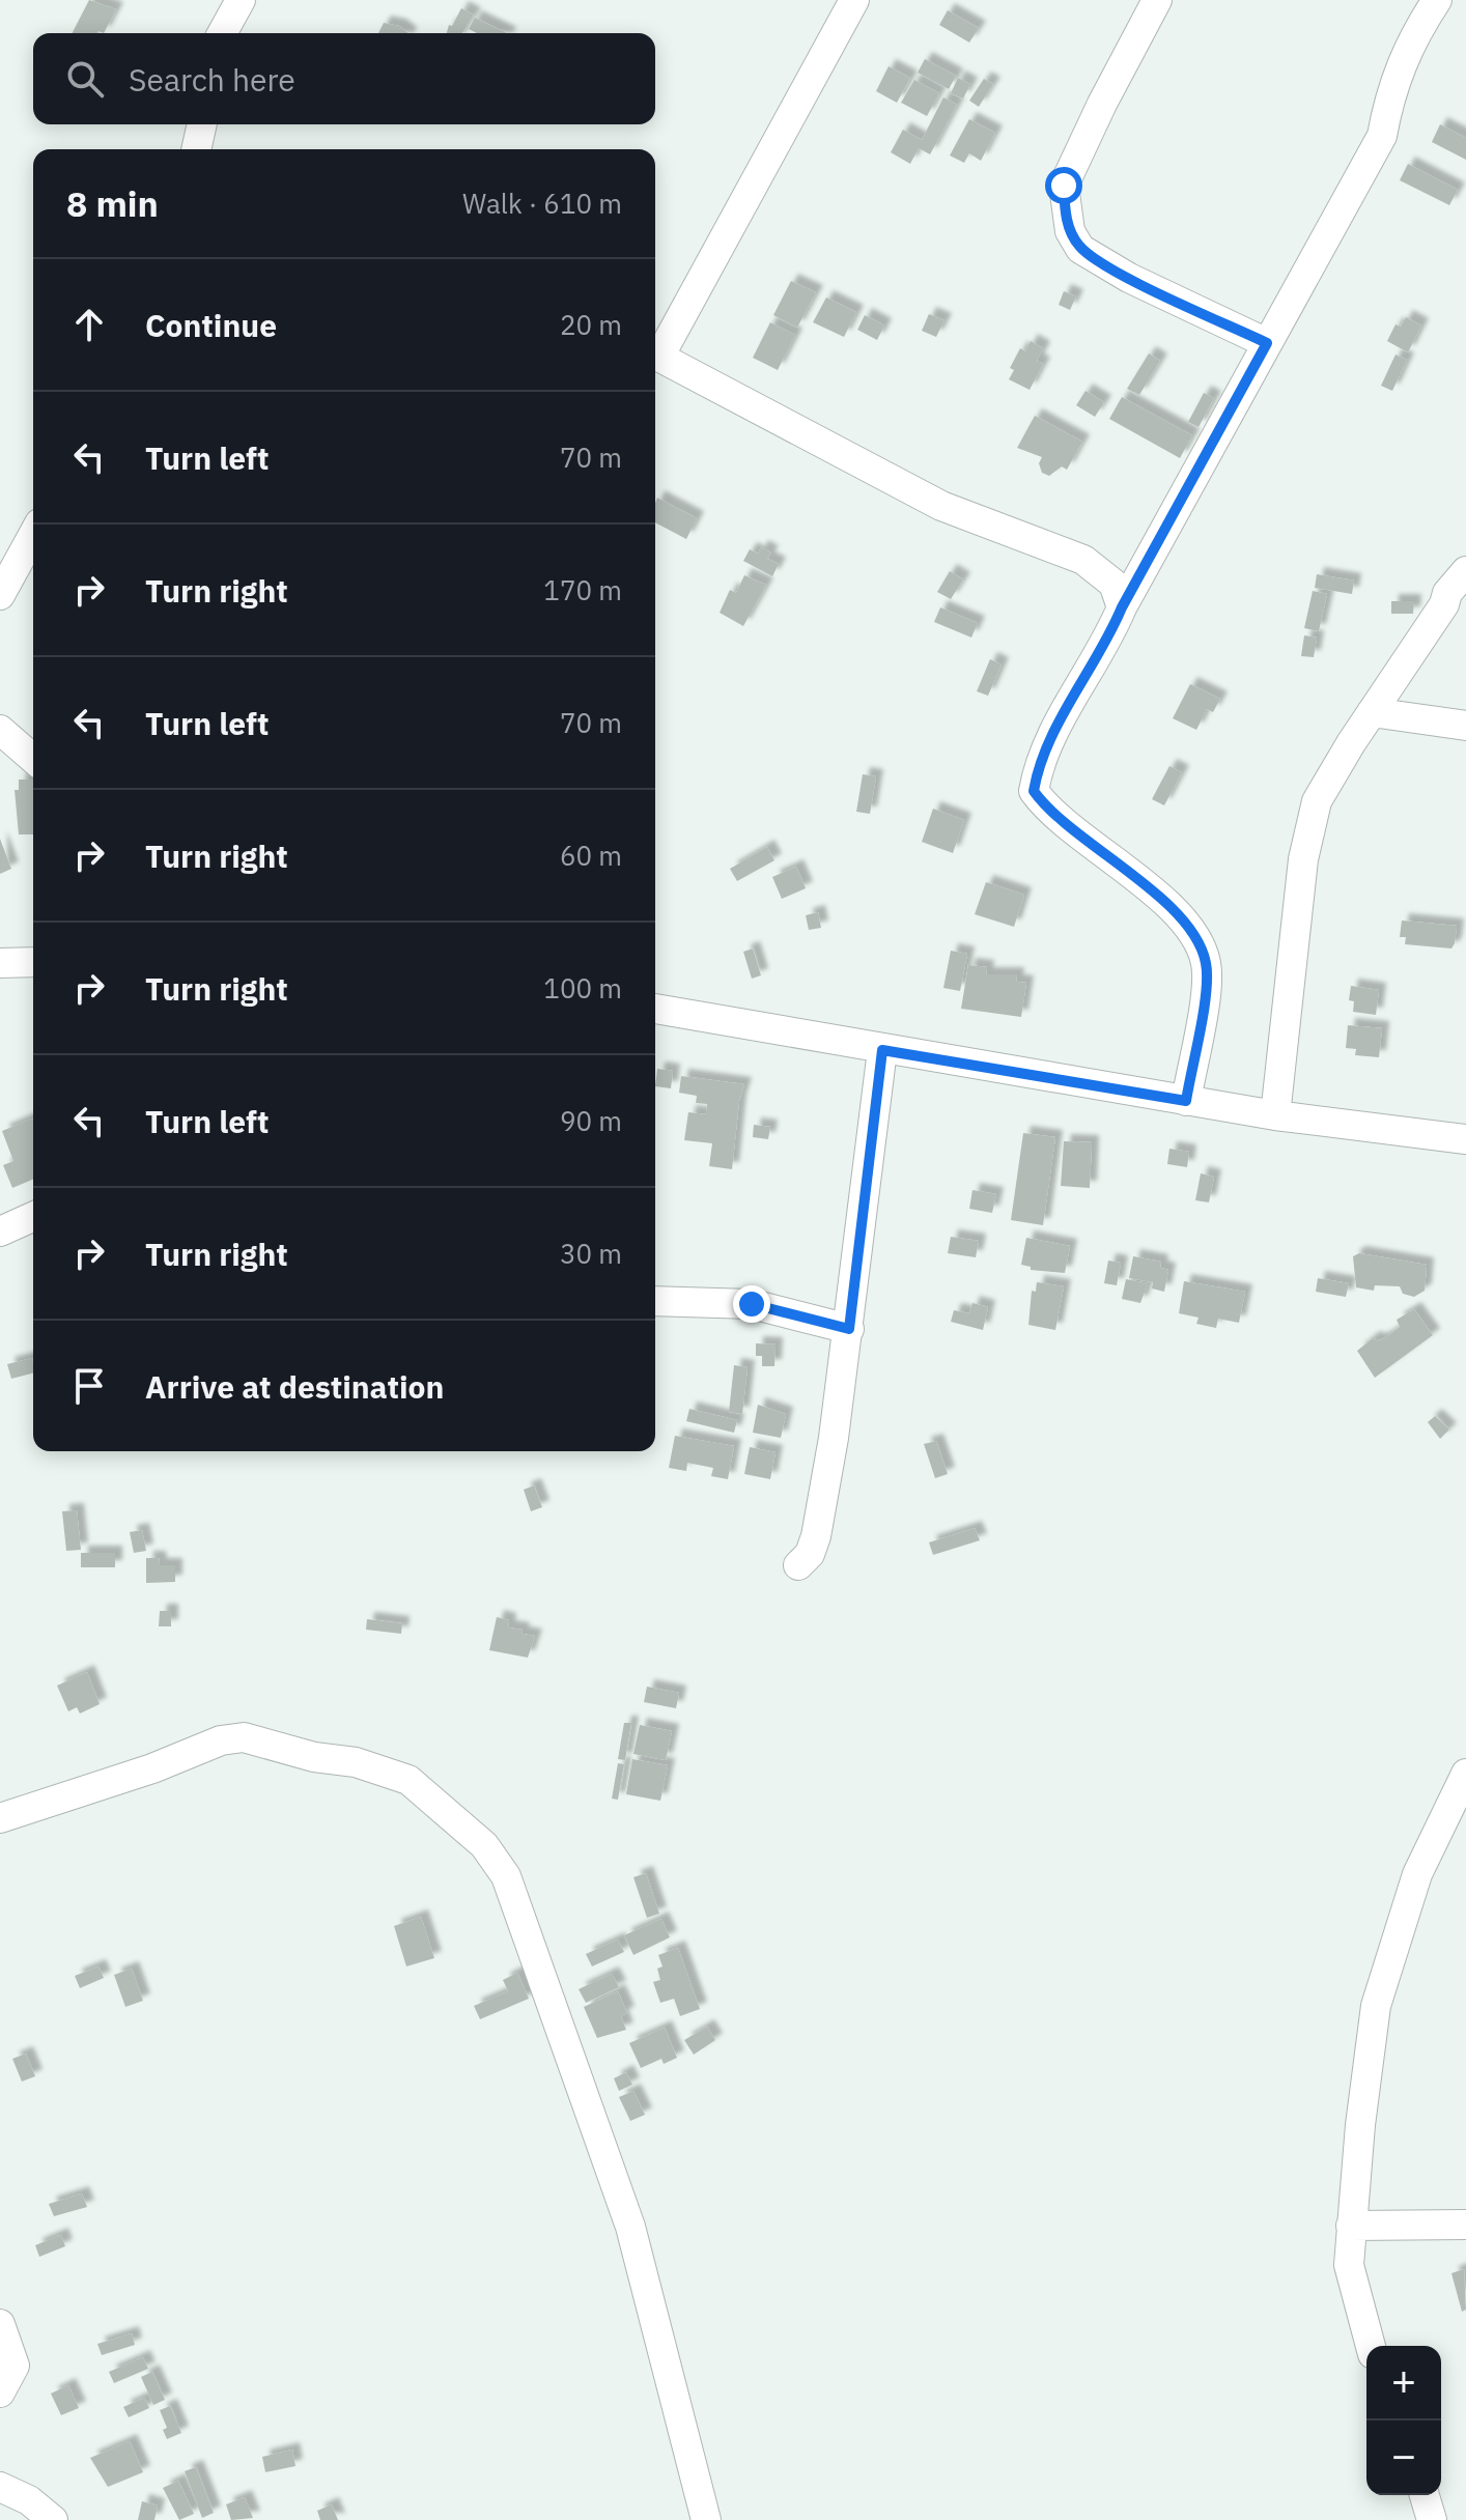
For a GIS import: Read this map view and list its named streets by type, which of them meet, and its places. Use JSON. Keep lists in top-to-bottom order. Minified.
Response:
{"page":{"search":"Search here","heading":["8 min","Walk · 610 m"],"list":[["Continue","20 m"],["Turn left","70 m"],["Turn right","170 m"],["Turn left","70 m"],["Turn right","60 m"],["Turn right","100 m"],["Turn left","90 m"],["Turn right","30 m"],"Arrive at destination"],"map_buttons":["+","−"]}}
